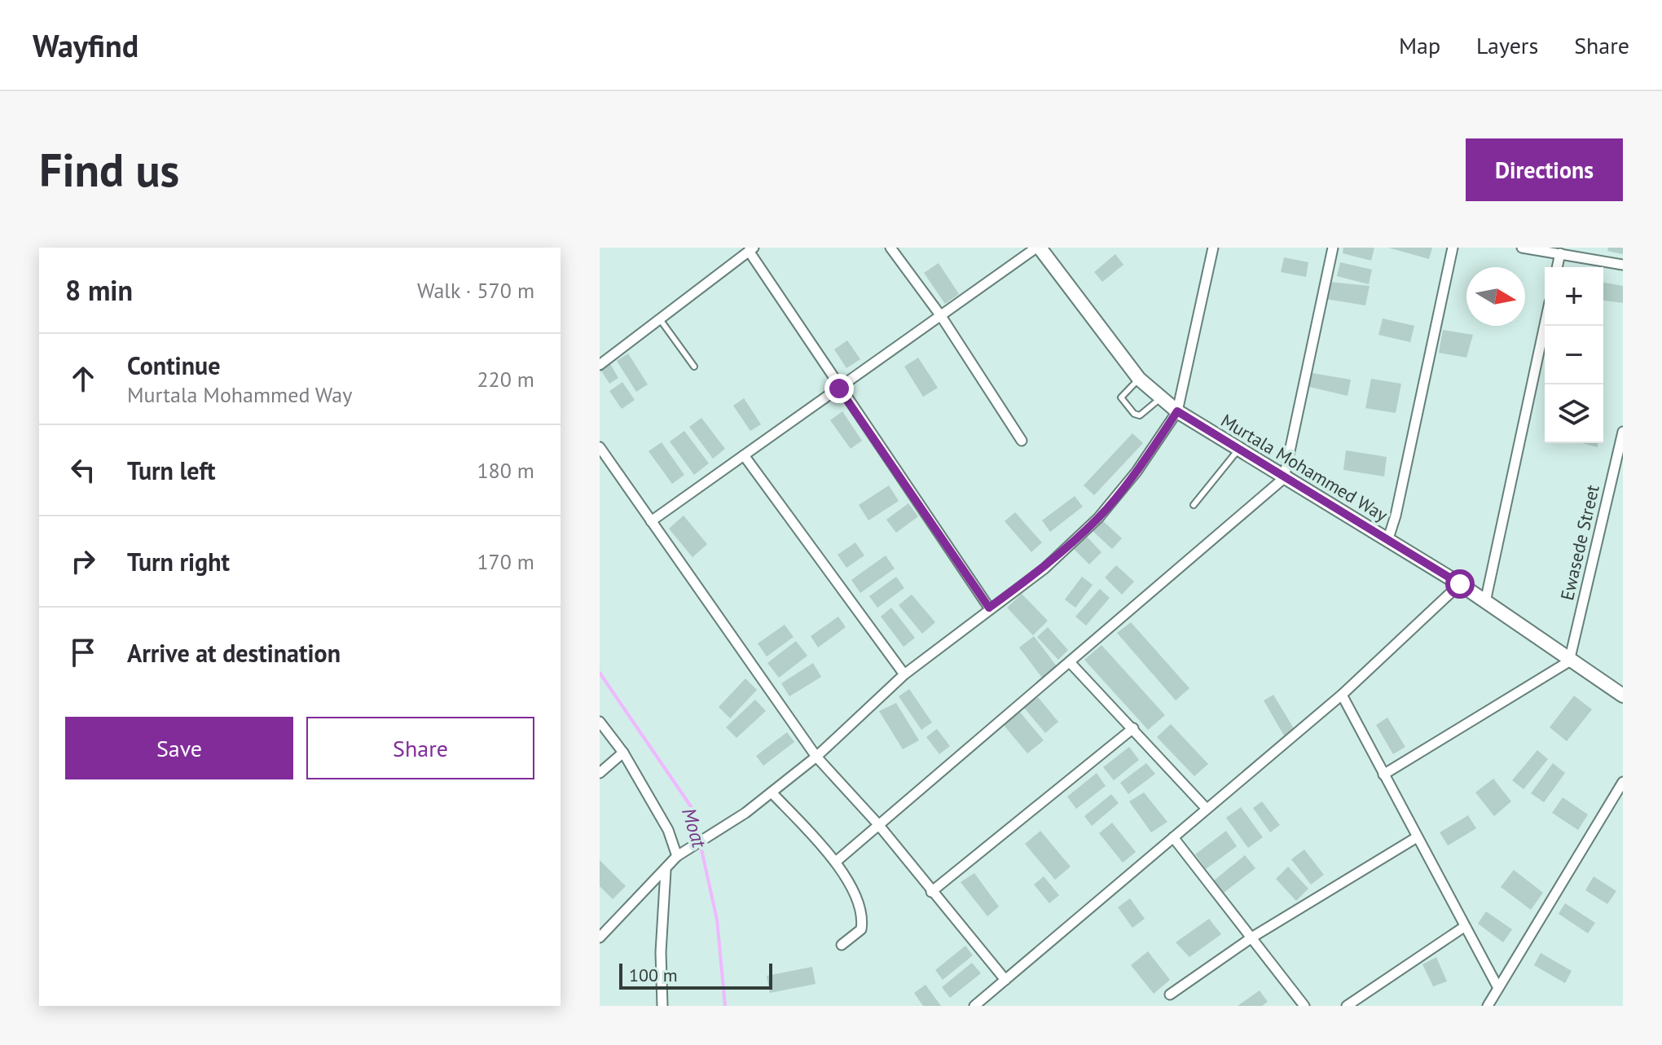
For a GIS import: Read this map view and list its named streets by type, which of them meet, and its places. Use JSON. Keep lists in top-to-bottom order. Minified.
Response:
{"streets":{"street":["Murtala Mohammed Way","Ewasede Street"]},"crossings":[["Murtala Mohammed Way","Ewasede Street"]],"water":["Moat"],"scale_bar":"100 m","north":"right","page":{"header":"Wayfind","nav":["Map","Layers","Share"],"buttons":["Directions",["Save","Share"]],"title":"Find us","heading":["8 min","Walk · 570 m"],"map_buttons":["+","−"],"list":[["Continue","Murtala Mohammed Way","220 m"],["Turn left","180 m"],["Turn right","170 m"],"Arrive at destination"],"scale":"100 m"}}
